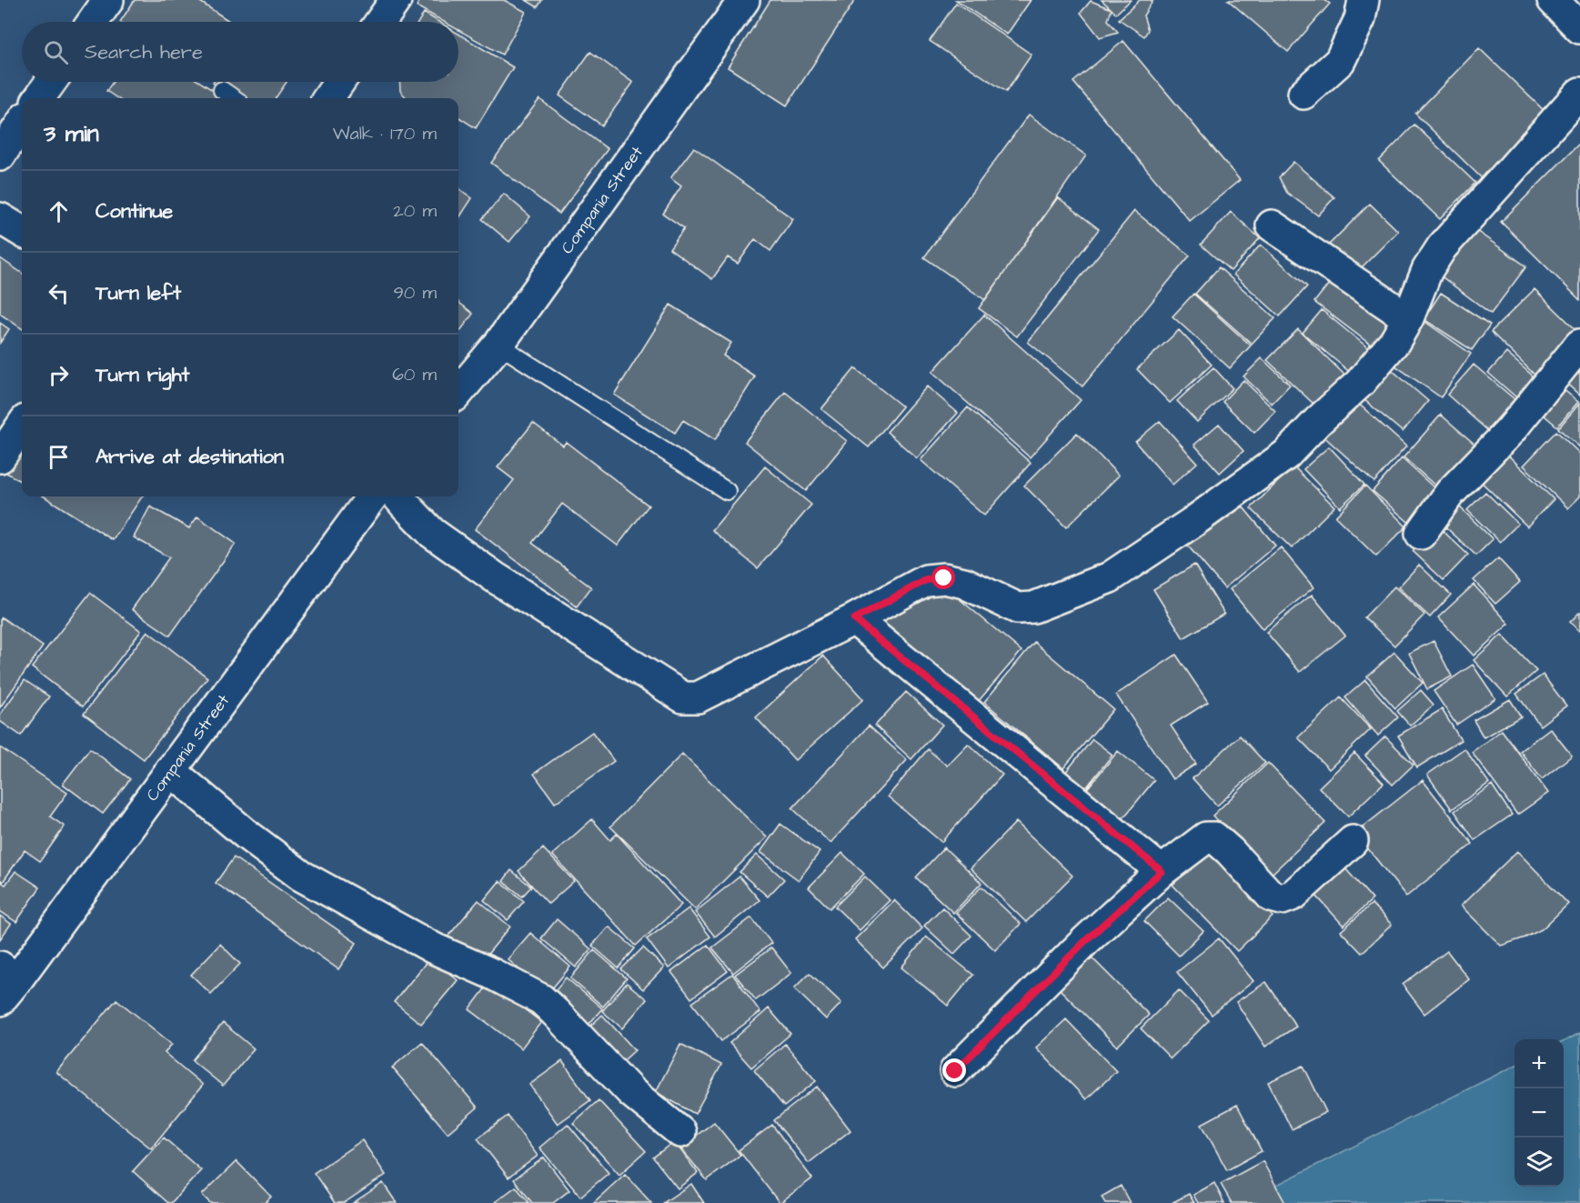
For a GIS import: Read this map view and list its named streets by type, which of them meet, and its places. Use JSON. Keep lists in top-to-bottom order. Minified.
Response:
{"streets":{"street":["Compania Street"]},"page":{"search":"Search here","heading":["3 min","Walk · 170 m"],"list":[["Continue","20 m"],["Turn left","90 m"],["Turn right","60 m"],"Arrive at destination"],"map_buttons":["+","−"]}}
